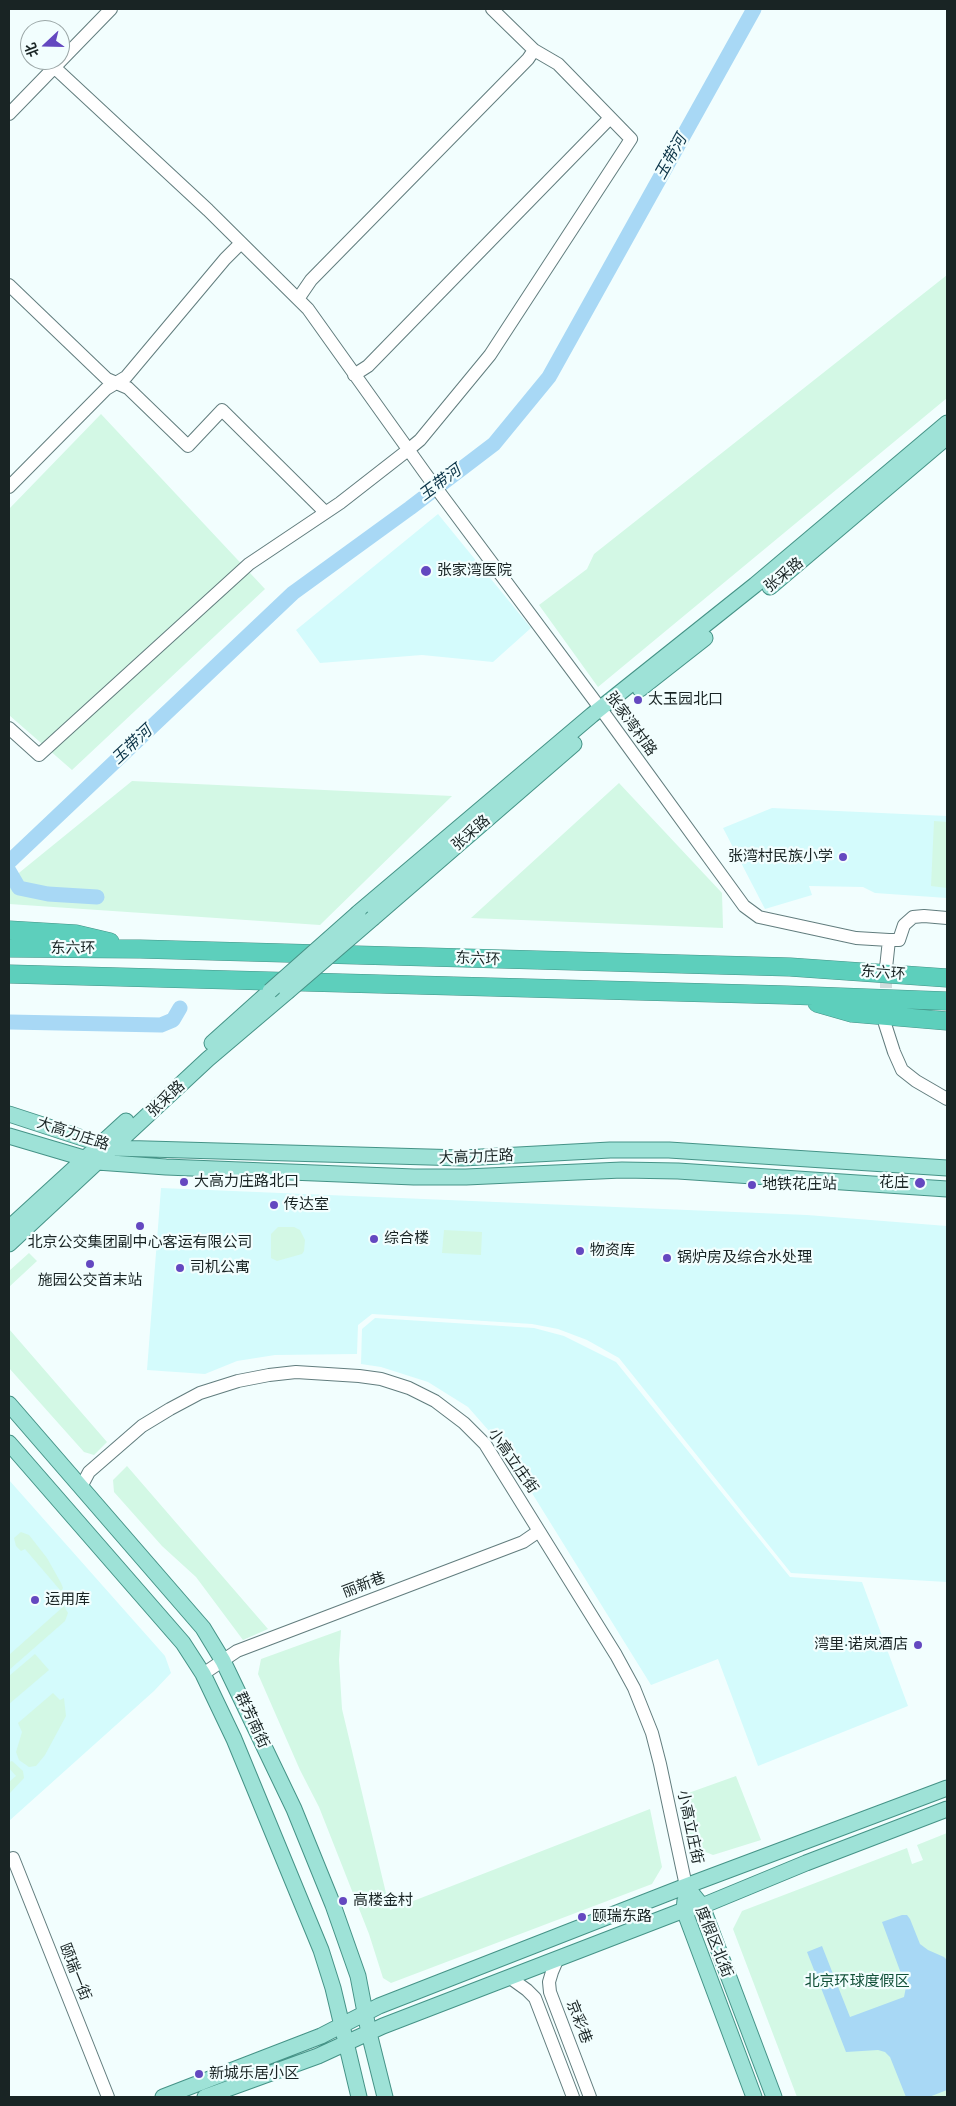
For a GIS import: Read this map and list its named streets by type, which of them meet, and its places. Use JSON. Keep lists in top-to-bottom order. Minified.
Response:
{"streets":{"highway":["东六环"],"main road":["张采路","大高力庄路","群芳南街","度假区北街"],"street":["张家湾村路","小高立庄街","丽新巷","颐瑞一街","京彩巷"]},"crossings":[["张采路","张家湾村路"],["张采路","大高力庄路"],["小高立庄街","丽新巷"],["小高立庄街","群芳南街"],["小高立庄街","度假区北街"],["丽新巷","群芳南街"]],"water":["玉带河"],"parks":["北京环球度假区"],"places":["张家湾医院","太玉园北口","张湾村民族小学","大高力庄路北口","花庄","地铁花庄站","传达室","北京公交集团副中心客运有限公司","综合楼","物资库","锅炉房及综合水处理","施园公交首末站","司机公寓","运用库","湾里·诺岚酒店","高楼金村","颐瑞东路","新城乐居小区"],"north":"left"}
